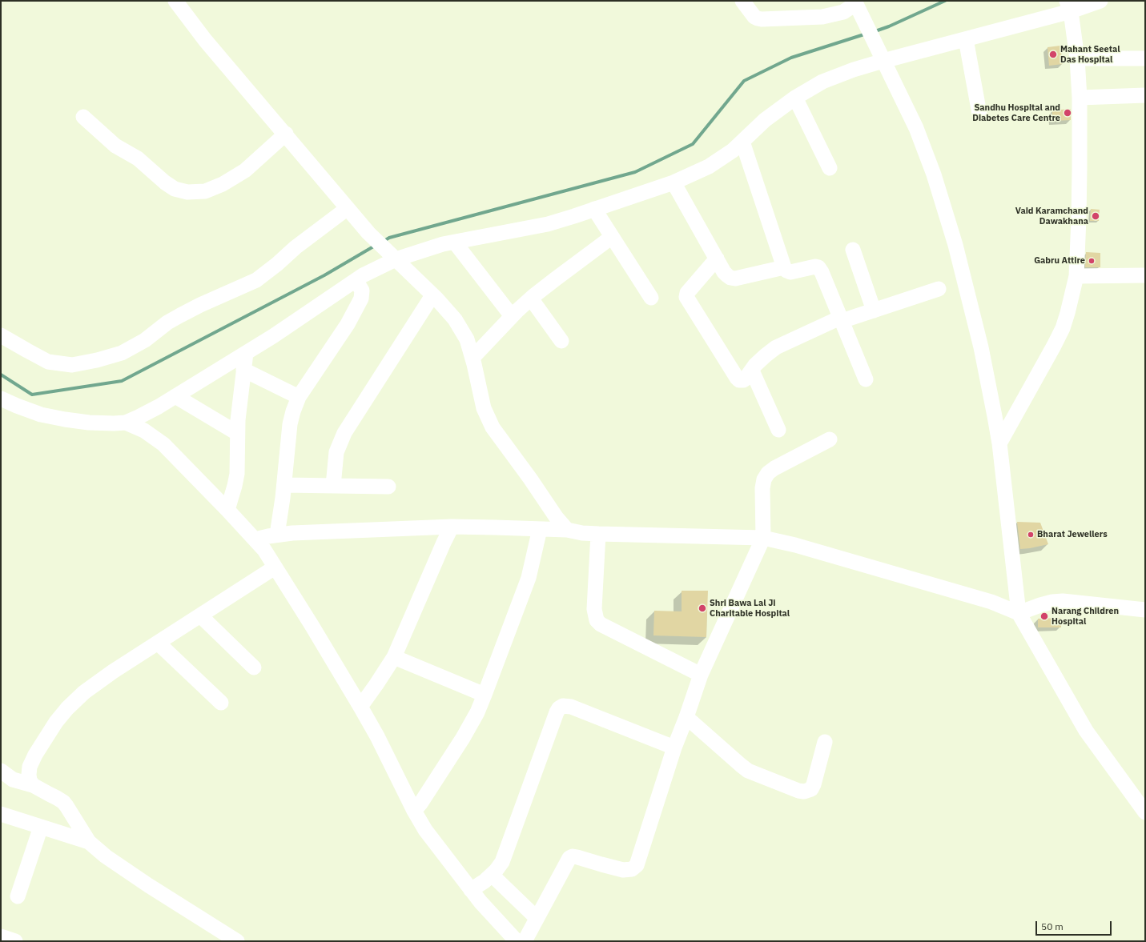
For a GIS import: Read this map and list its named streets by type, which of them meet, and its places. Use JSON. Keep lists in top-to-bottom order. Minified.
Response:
{"places":["Mahant Seetal Das Hospital","Sandhu Hospital and Diabetes Care Centre","Vaid Karamchand Dawakhana","Gabru Attire","Bharat Jewellers","Shri Bawa Lal Ji Charitable Hospital","Narang Children Hospital"],"scale_bar":"50 m"}
